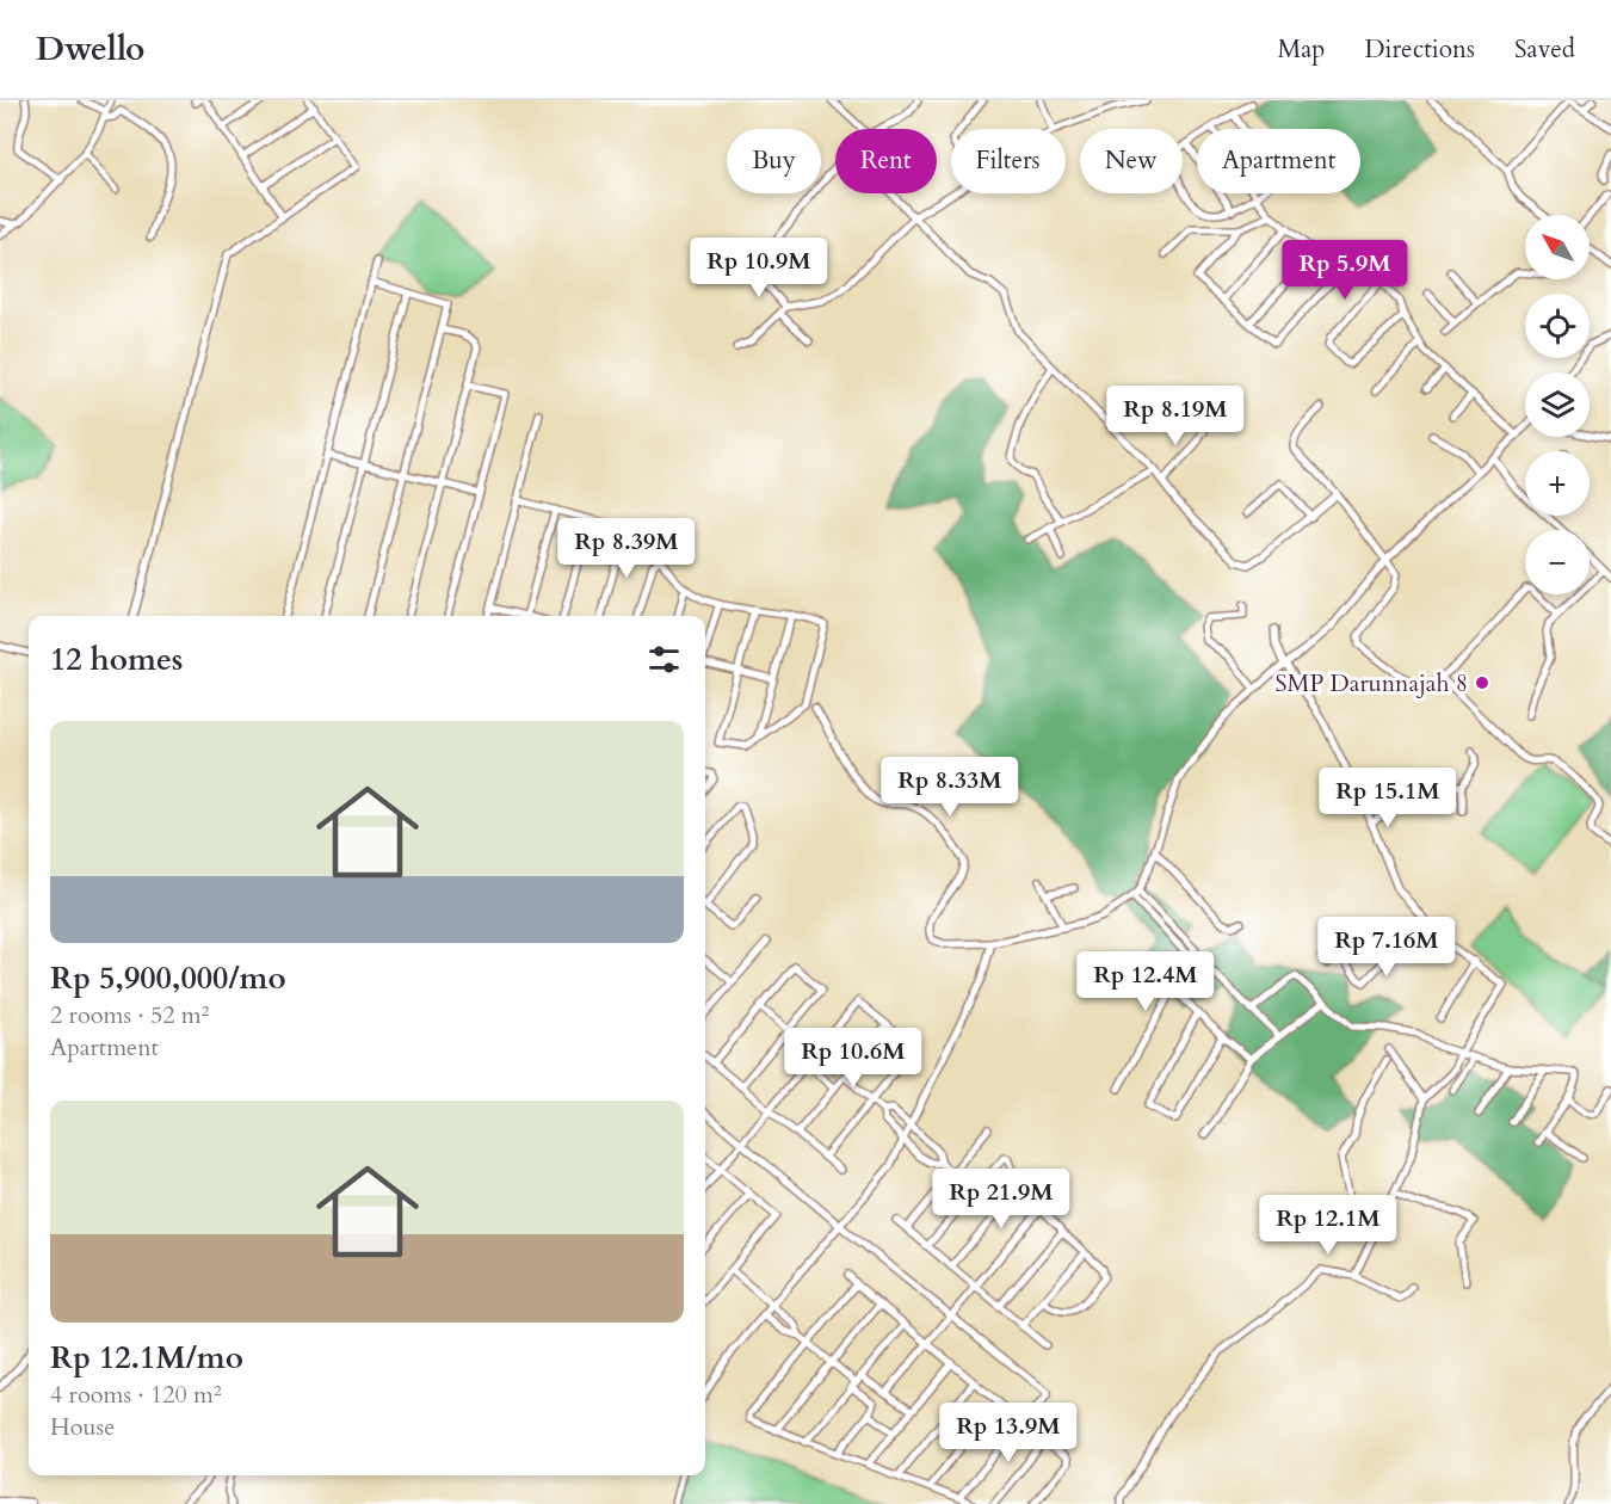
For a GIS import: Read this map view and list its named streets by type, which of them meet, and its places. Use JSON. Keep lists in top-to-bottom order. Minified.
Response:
{"places":["SMP Darunnajah 8"],"north":"top left","page":{"header":"Dwello","nav":["Map","Directions","Saved"],"chip":["Buy","Rent","Filters","New","Apartment"],"map_buttons":["+","−"],"price":["Rp 10.9M","Rp 5.9M","Rp 8.19M","Rp 8.39M","Rp 8.33M","Rp 15.1M","Rp 7.16M","Rp 12.4M","Rp 10.6M","Rp 21.9M","Rp 12.1M","Rp 13.9M"],"heading":"12 homes","list":[{"name":"Rp 5,900,000/mo","note":"2 rooms · 52 m² · Apartment"},{"name":"Rp 12.1M/mo","note":"4 rooms · 120 m² · House"}]}}
